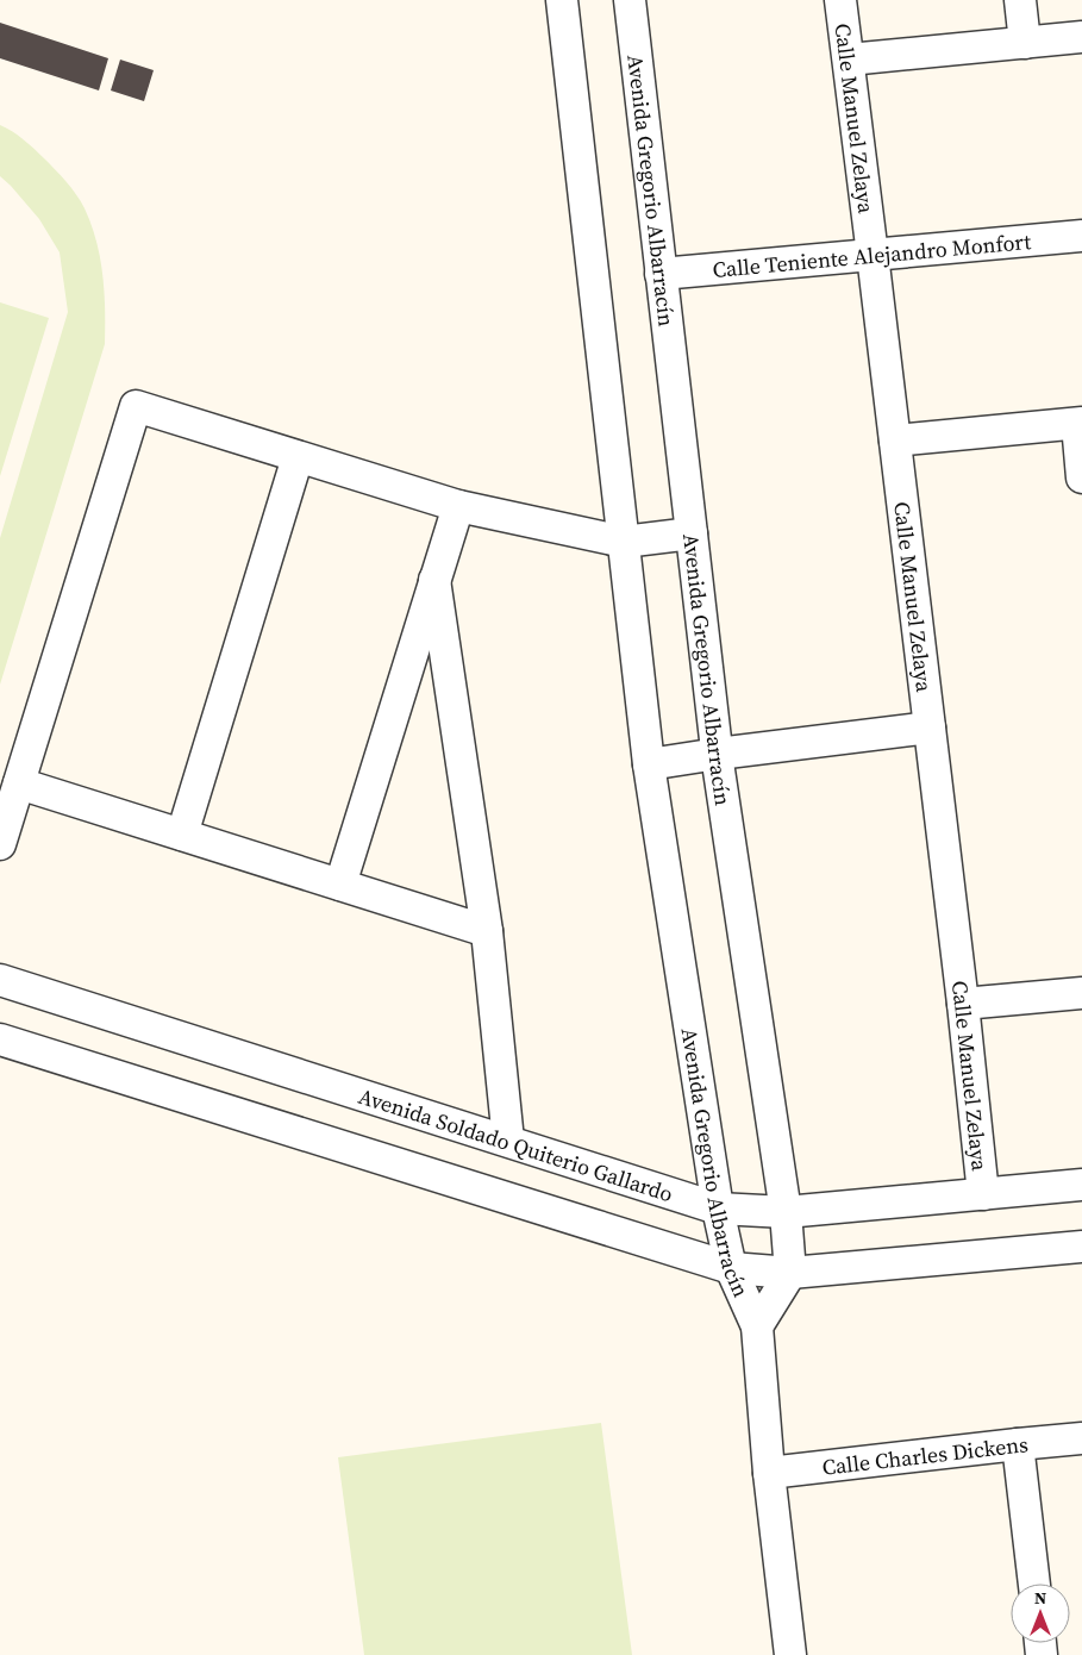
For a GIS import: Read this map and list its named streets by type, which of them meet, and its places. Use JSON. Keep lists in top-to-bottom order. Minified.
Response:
{"streets":{"street":["Calle Manuel Zelaya","Avenida Gregorio Albarracín","Calle Teniente Alejandro Monfort","Avenida Soldado Quiterio Gallardo","Calle Charles Dickens"]},"crossings":[["Calle Manuel Zelaya","Calle Teniente Alejandro Monfort"],["Calle Manuel Zelaya","Avenida Soldado Quiterio Gallardo"],["Avenida Gregorio Albarracín","Calle Teniente Alejandro Monfort"],["Avenida Gregorio Albarracín","Avenida Soldado Quiterio Gallardo"],["Avenida Gregorio Albarracín","Calle Charles Dickens"]],"north":"top"}
